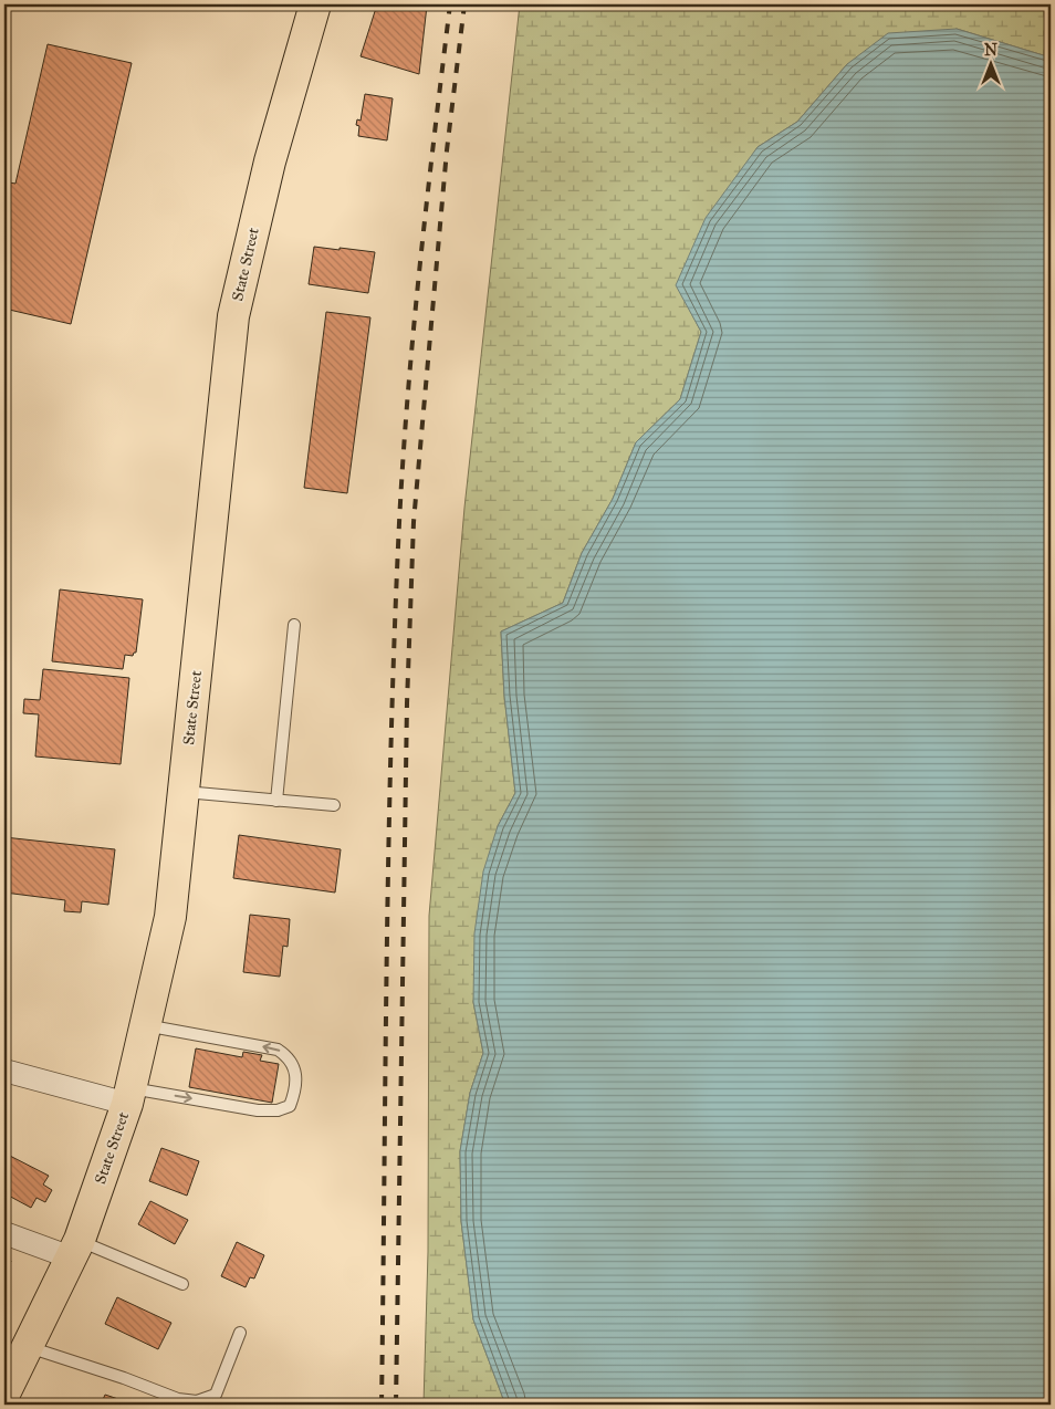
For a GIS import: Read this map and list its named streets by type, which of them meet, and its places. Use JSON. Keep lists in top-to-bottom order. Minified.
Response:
{"streets":{"main road":["State Street"]},"north":"top"}
